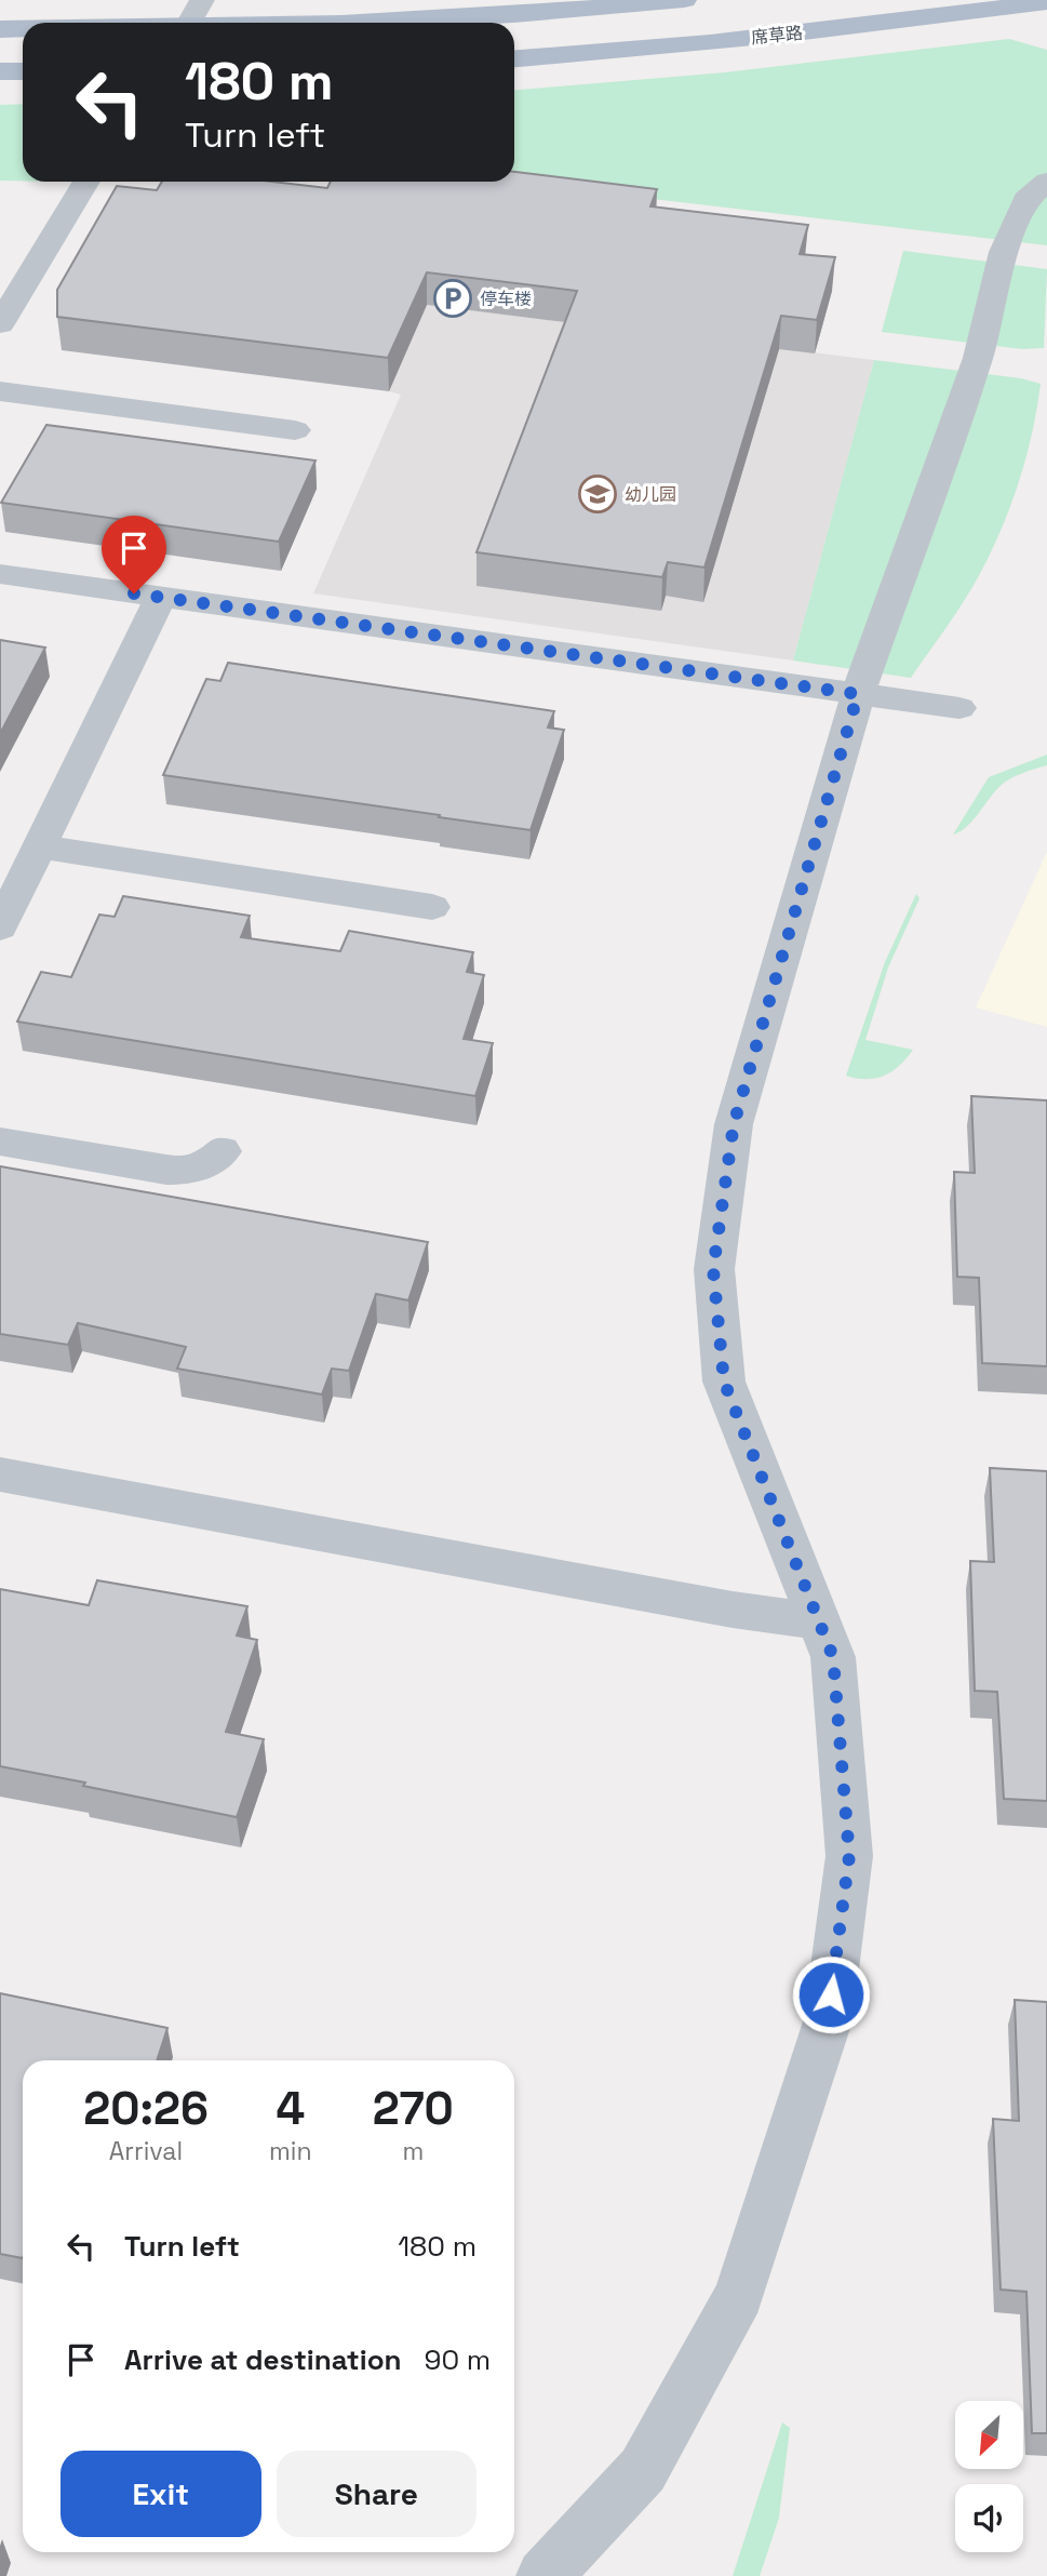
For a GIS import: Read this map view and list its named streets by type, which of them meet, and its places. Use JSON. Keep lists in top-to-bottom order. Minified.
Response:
{"streets":{"main road":["席草路"]},"places":{"parking":["停车楼"],"school or university":["幼儿园"]},"north":"bottom left","page":{"turn":["180 m","Turn left"],"eta":["20:26","Arrival","4","min","270","m"],"list":[{"name":"Turn left","value":"180 m"},{"name":"Arrive at destination","value":"90 m"}],"buttons":["Exit","Share"]}}
